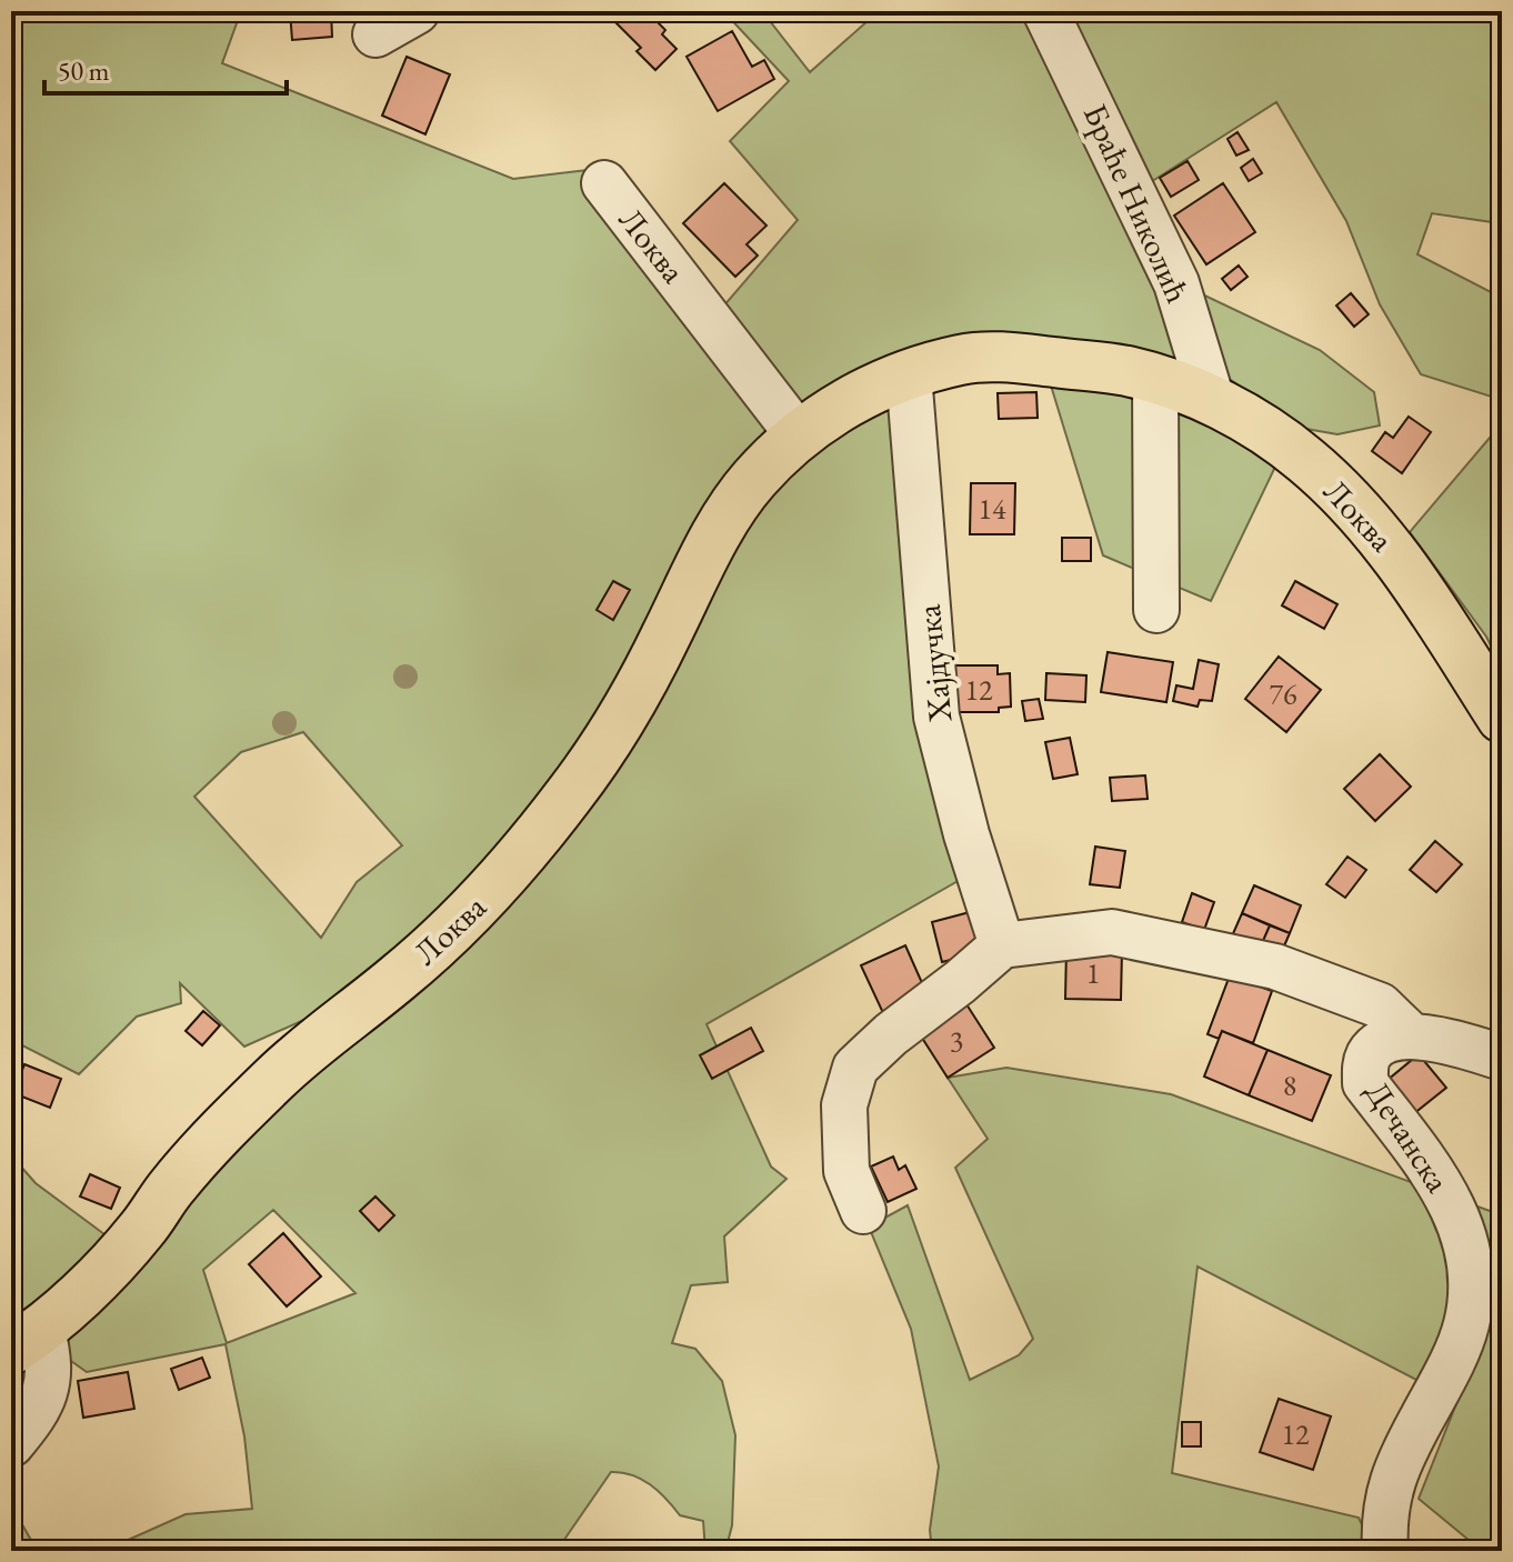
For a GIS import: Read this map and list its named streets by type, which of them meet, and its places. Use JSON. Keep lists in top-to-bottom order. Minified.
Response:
{"streets":{"main road":["Локва"],"street":["Браће Николић","Хајдучка","Дечанска"]},"crossings":[["Браће Николић","Локва"],["Локва","Хајдучка"]],"house_numbers":["14","12","76","1","3","8","12"],"scale_bar":"50 m"}
